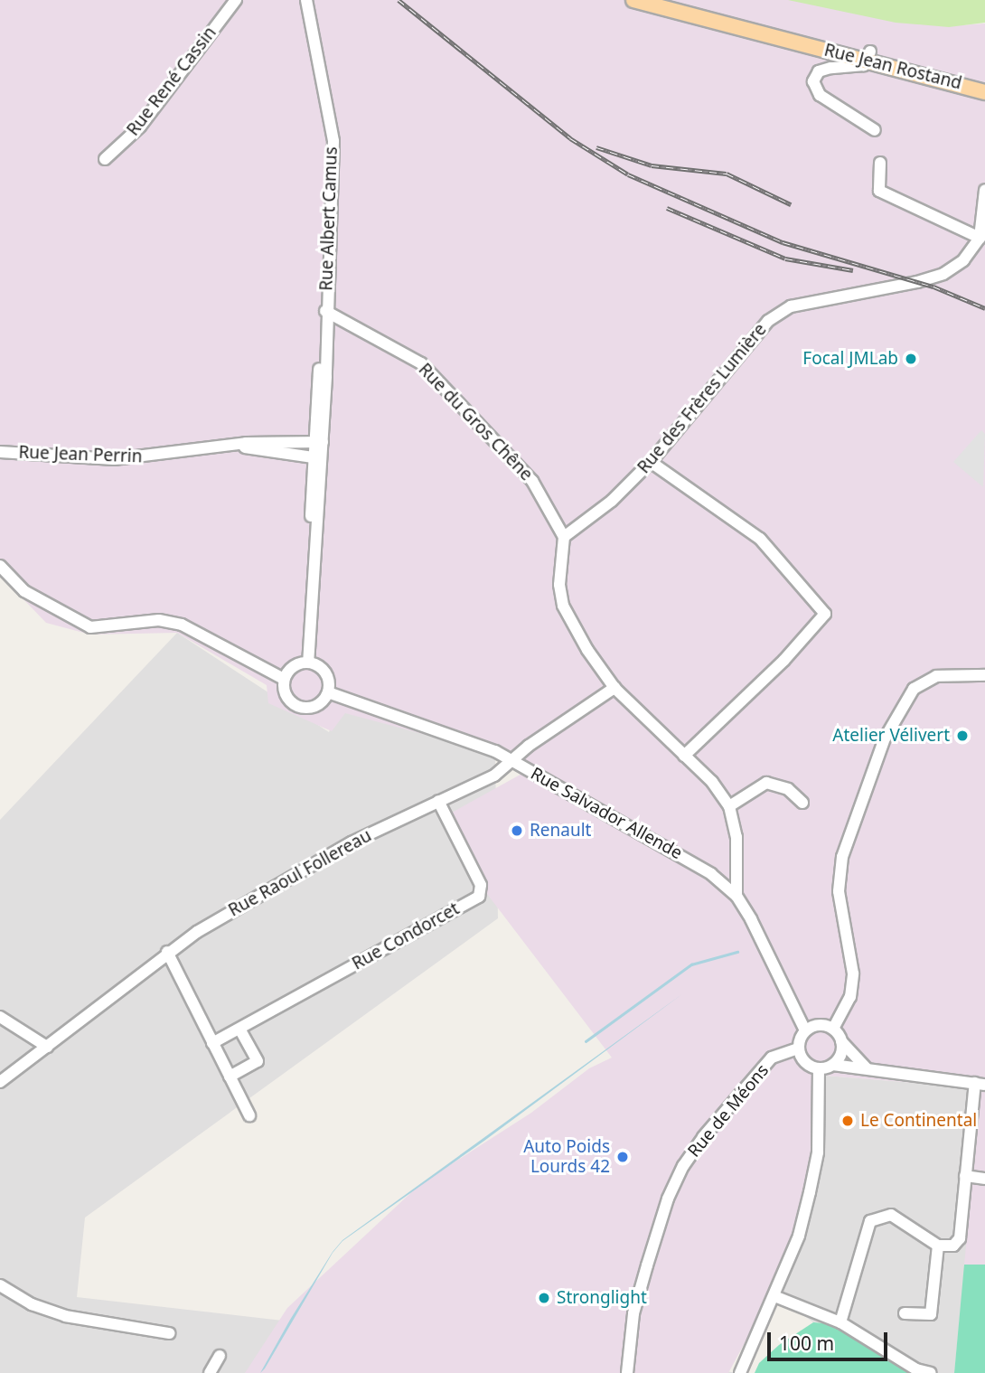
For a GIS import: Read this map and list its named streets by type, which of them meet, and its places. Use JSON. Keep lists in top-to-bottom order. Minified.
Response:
{"streets":{"main road":["Rue Jean Rostand"],"street":["Rue René Cassin","Rue Albert Camus","Rue des Frères Lumière","Rue du Gros Chêne","Rue Jean Perrin","Rue Salvador Allende","Rue Raoul Follereau","Rue Condorcet","Rue de Méons"]},"crossings":[["Rue Albert Camus","Rue du Gros Chêne"],["Rue Albert Camus","Rue Jean Perrin"],["Rue Albert Camus","Rue Salvador Allende"],["Rue des Frères Lumière","Rue du Gros Chêne"],["Rue Salvador Allende","Rue Raoul Follereau"],["Rue Salvador Allende","Rue de Méons"],["Rue Raoul Follereau","Rue Condorcet"]],"places":["Focal JMLab","Atelier Vélivert","Renault","Le Continental","Auto Poids Lourds 42","Stronglight"],"scale_bar":"100 m"}
